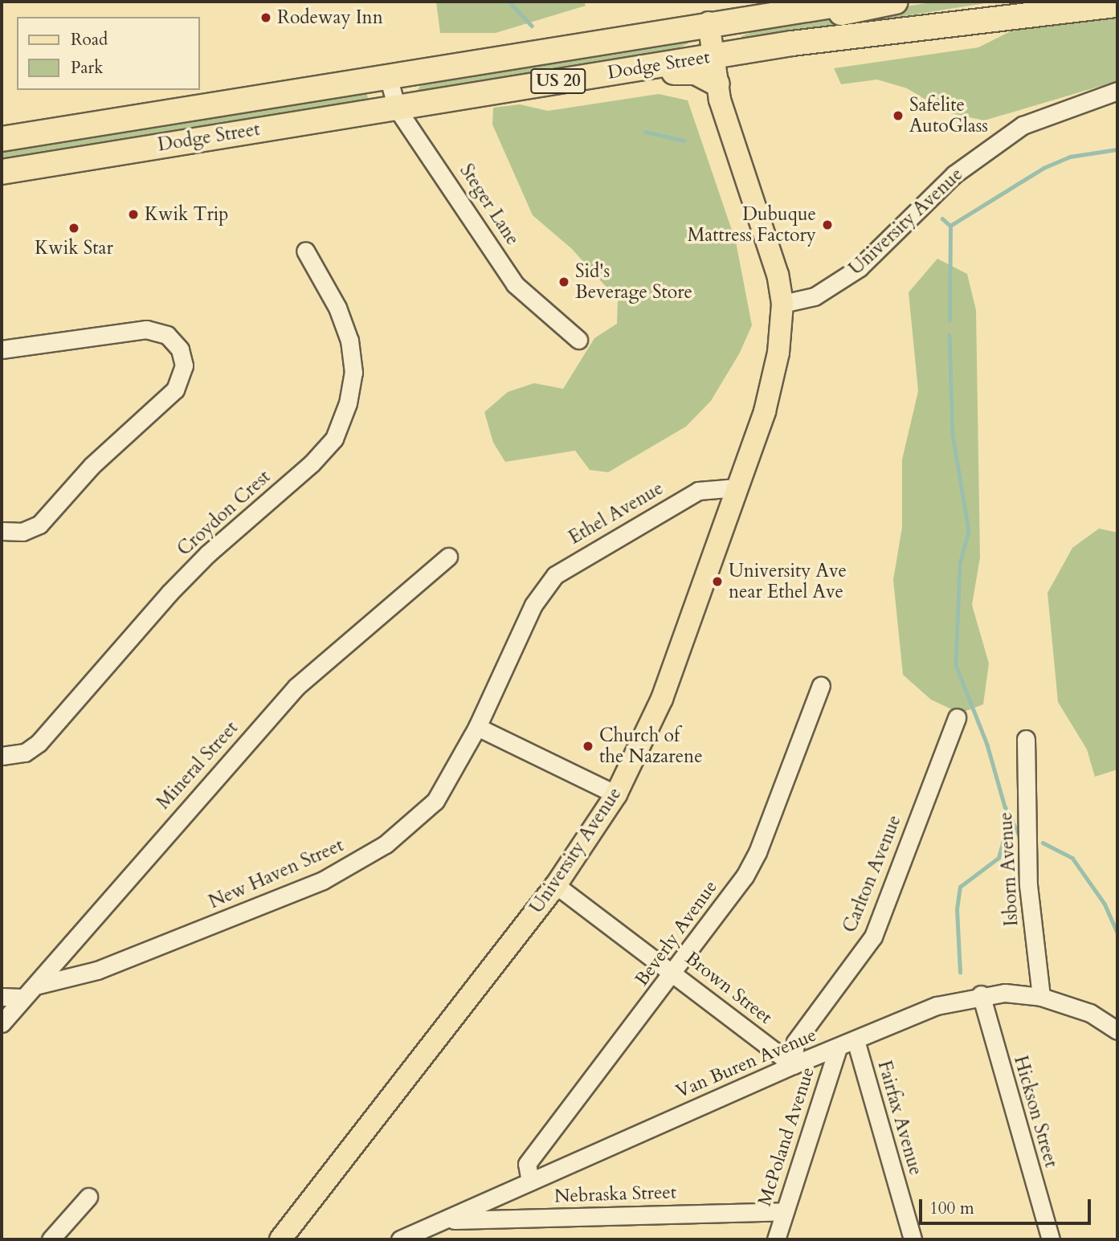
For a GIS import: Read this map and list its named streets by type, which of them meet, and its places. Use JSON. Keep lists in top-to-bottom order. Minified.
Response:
{"streets":{"highway":["Dodge Street","US 20"],"main road":["University Avenue"],"street":["Steger Lane","Croydon Crest","Ethel Avenue","Mineral Street","Isborn Avenue","New Haven Street","Carlton Avenue","Beverly Avenue","Brown Street","Van Buren Avenue","Hickson Street","Fairfax Avenue","McPoland Avenue","Nebraska Street"]},"crossings":[["Dodge Street","Steger Lane"],["Dodge Street","University Avenue"],["University Avenue","Ethel Avenue"],["University Avenue","Brown Street"],["Ethel Avenue","New Haven Street"],["Mineral Street","New Haven Street"],["Isborn Avenue","Van Buren Avenue"],["Carlton Avenue","Brown Street"],["Carlton Avenue","Van Buren Avenue"],["Beverly Avenue","Brown Street"],["Beverly Avenue","Van Buren Avenue"],["Brown Street","Van Buren Avenue"],["Van Buren Avenue","Hickson Street"],["Van Buren Avenue","Fairfax Avenue"],["Van Buren Avenue","McPoland Avenue"],["Van Buren Avenue","Nebraska Street"],["McPoland Avenue","Nebraska Street"]],"places":["Rodeway Inn","Safelite AutoGlass","Kwik Trip","Dubuque Mattress Factory","Kwik Star","Sid's Beverage Store","University Ave near Ethel Ave","Church of the Nazarene"],"legend":["Road","Park"],"scale_bar":"100 m"}
